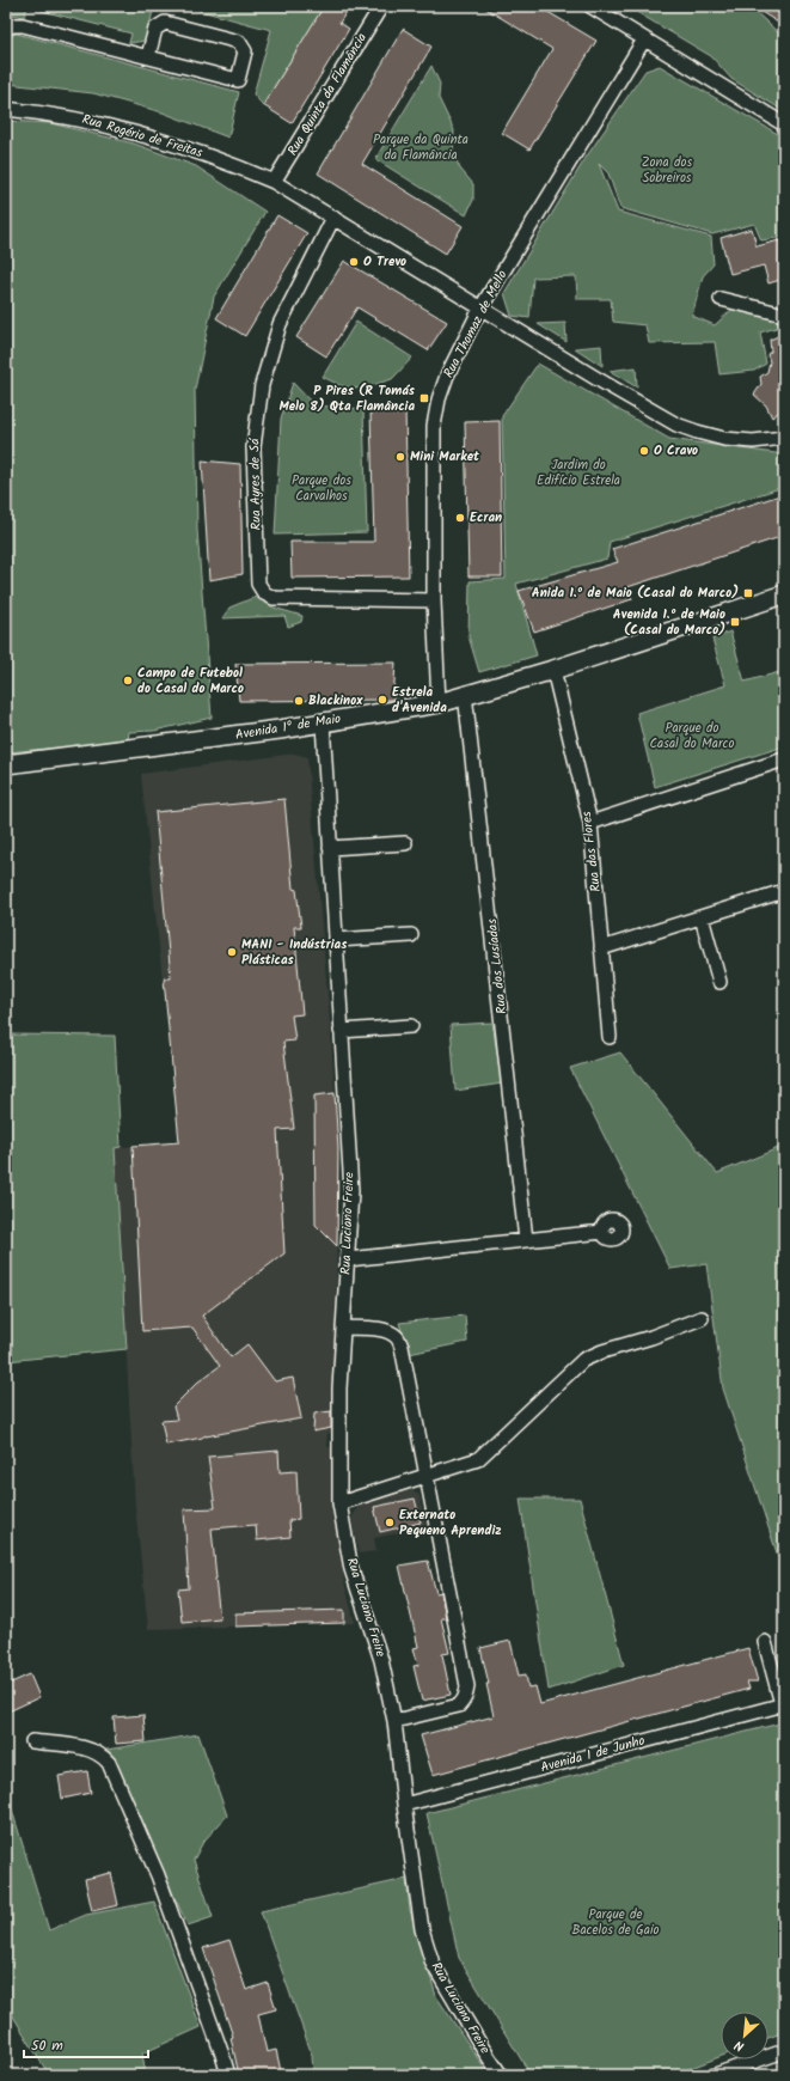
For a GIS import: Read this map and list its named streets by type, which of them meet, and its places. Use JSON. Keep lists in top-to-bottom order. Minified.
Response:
{"streets":{"street":["Rua Quinta da Flamância","Rua Rogério de Freitas","Rua Thomaz de Mello","Rua Ayres de Sá","Avenida 1º de Maio","Rua das Flores","Rua dos Lusíadas","Rua Luciano Freire","Avenida 1 de Junho"]},"crossings":[["Rua Quinta da Flamância","Rua Rogério de Freitas"],["Rua Rogério de Freitas","Rua Thomaz de Mello"],["Rua Rogério de Freitas","Rua Ayres de Sá"],["Rua Thomaz de Mello","Rua Ayres de Sá"],["Rua Thomaz de Mello","Avenida 1º de Maio"],["Avenida 1º de Maio","Rua das Flores"],["Avenida 1º de Maio","Rua dos Lusíadas"],["Avenida 1º de Maio","Rua Luciano Freire"],["Rua Luciano Freire","Avenida 1 de Junho"]],"parks":["Parque da Quinta da Flamância","Zona dos Sobreiros","Jardim do Edifício Estrela","Parque dos Carvalhos","Parque do Casal do Marco","Parque de Bacelos de Gaio"],"places":{"other":["O Trevo","O Cravo","Mini Market","Ecran","Campo de Futebol do Casal do Marco","Estrela d'Avenida","Blackinox","MANI - Indústrias Plásticas","Externato Pequeno Aprendiz"],"transit":["P Pires (R Tomás Melo 8) Qta Flamância","Anida 1.º de Maio (Casal do Marco)","Avenida 1.º de Maio (Casal do Marco)"]},"scale_bar":"50 m","north":"bottom left"}
